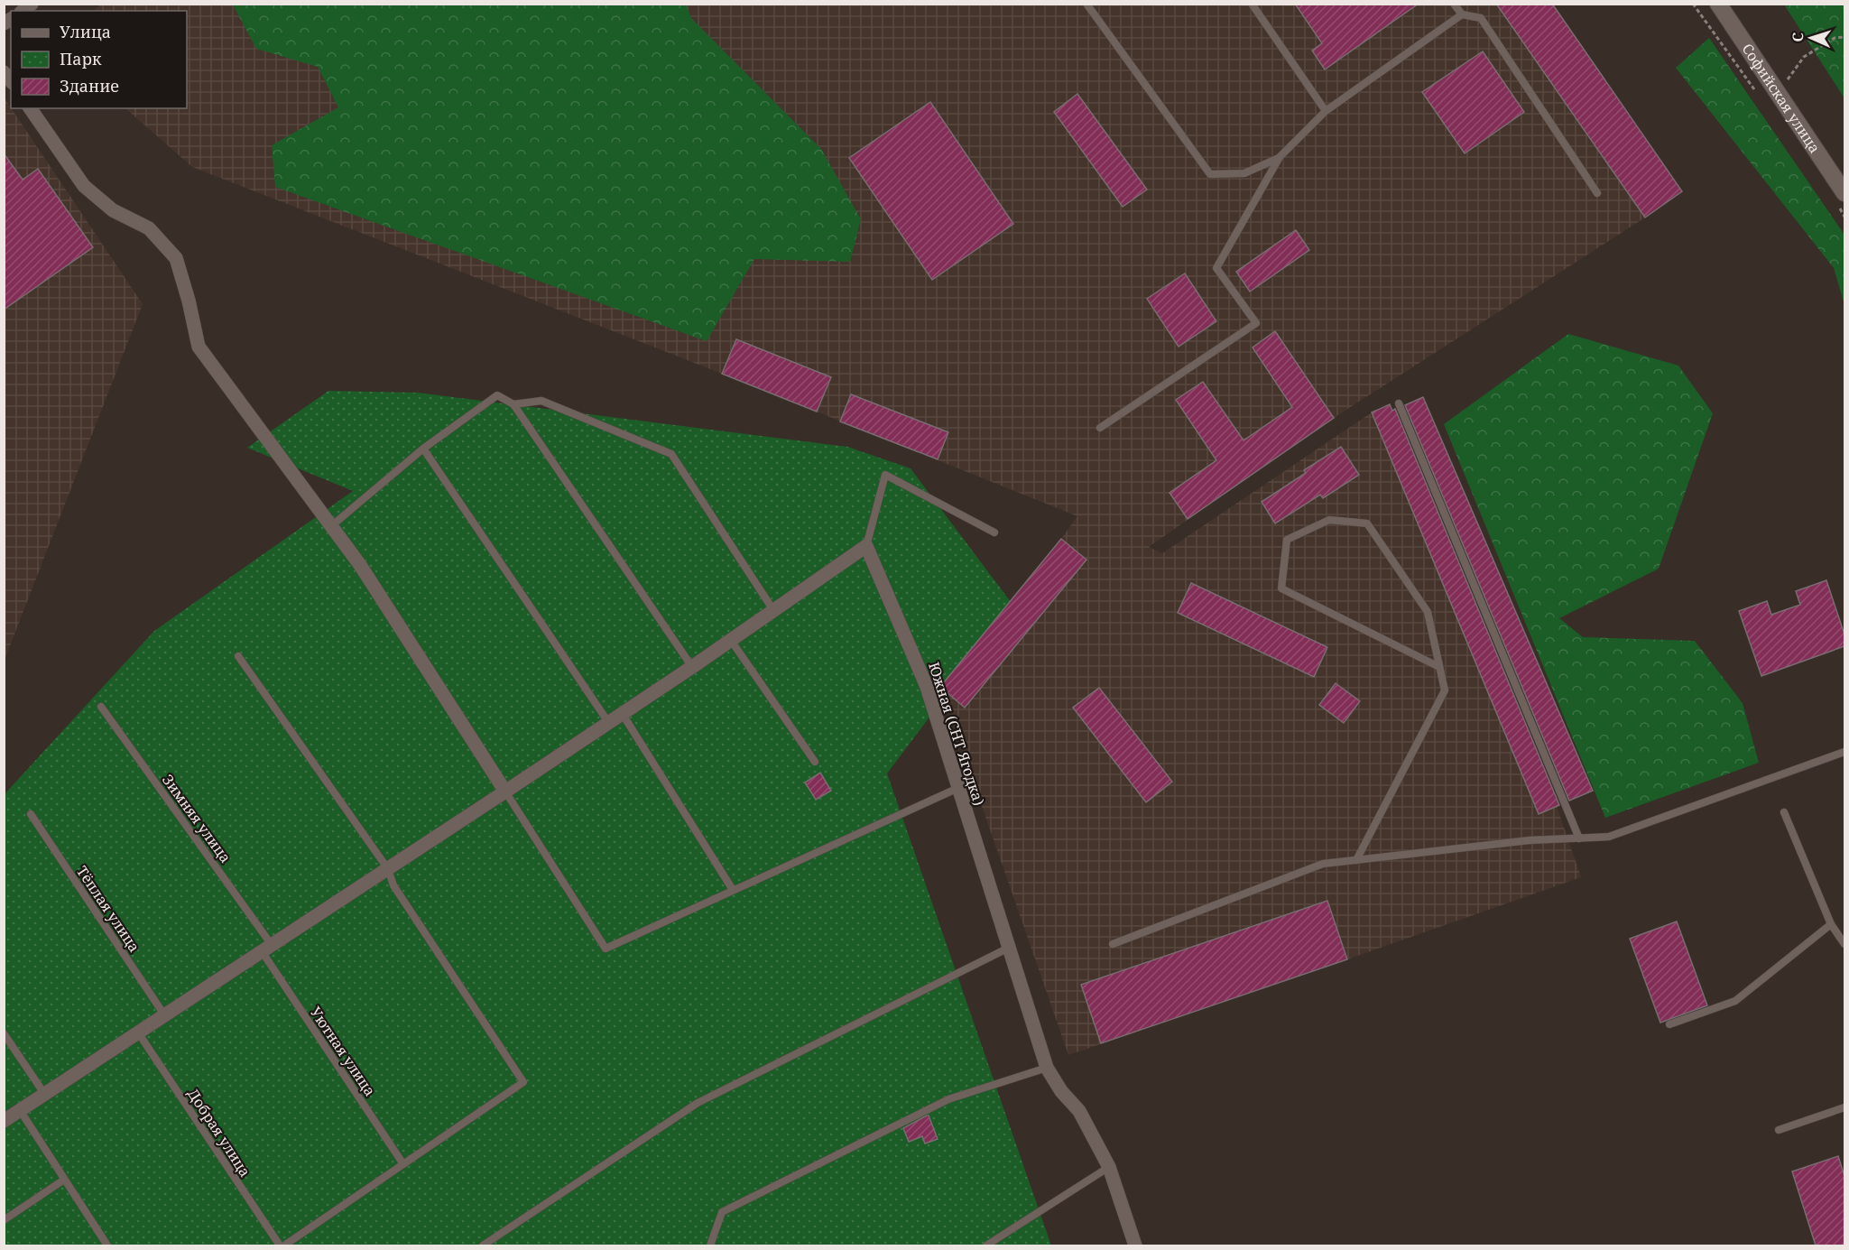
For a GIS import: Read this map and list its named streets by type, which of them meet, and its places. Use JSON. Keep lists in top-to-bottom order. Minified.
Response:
{"streets":{"main road":["Софийская улица"],"street":["Южная (СНТ Ягодка)"],"lane":["Зимняя улица","Тёплая улица","Уютная улица","Добрая улица"]},"crossings":[["Зимняя улица","Уютная улица"]],"legend":["Улица","Парк","Здание"],"north":"left"}
